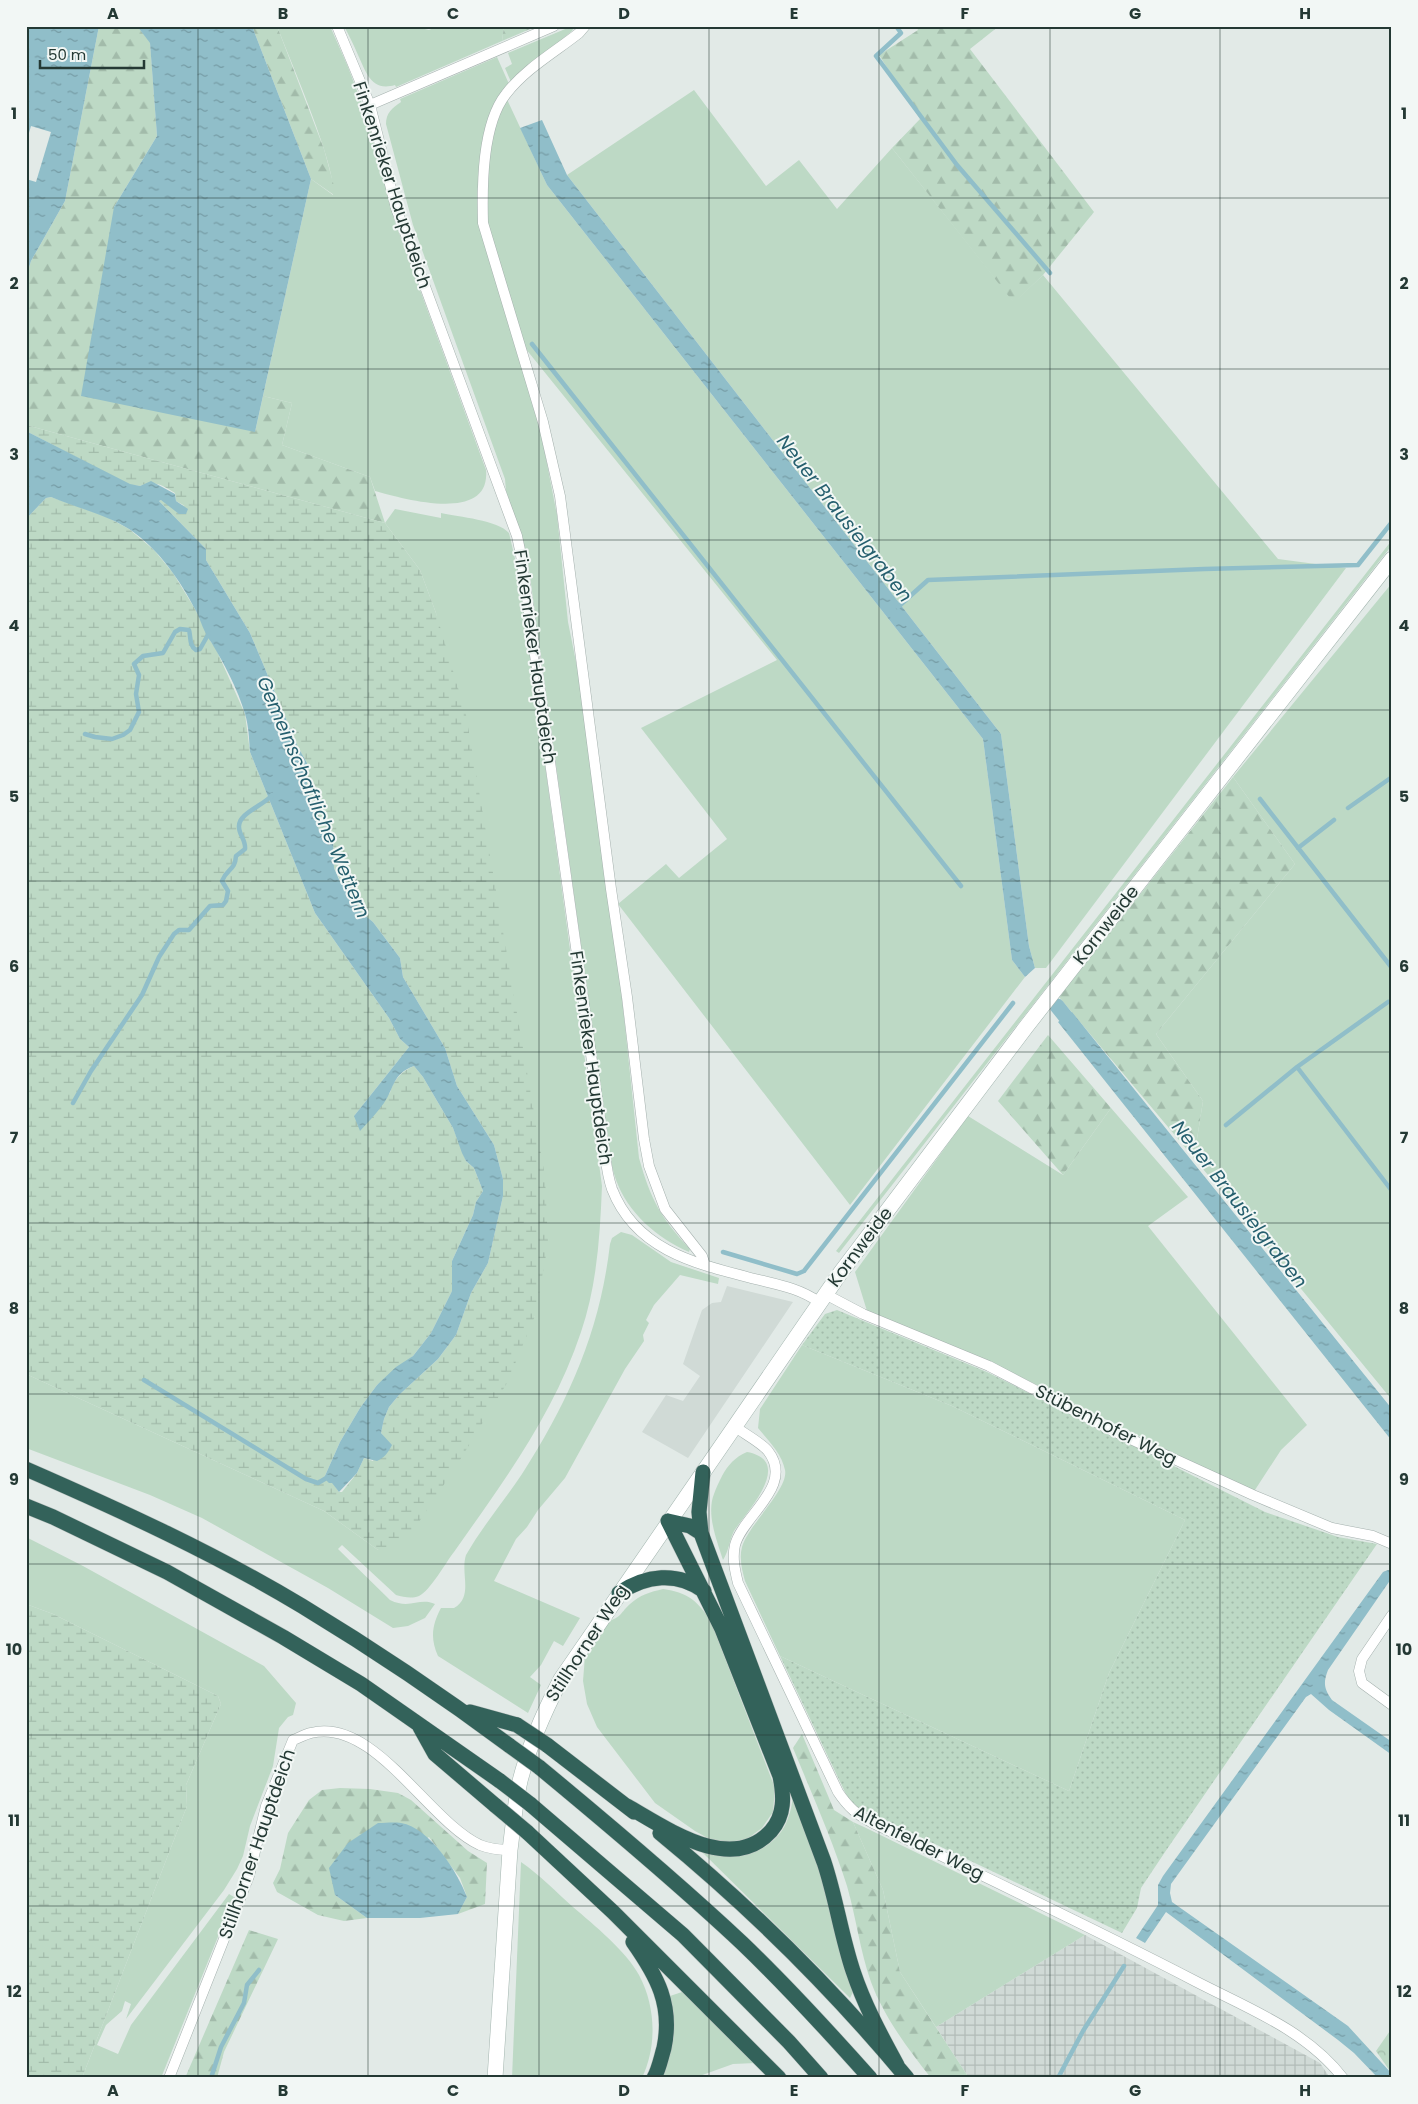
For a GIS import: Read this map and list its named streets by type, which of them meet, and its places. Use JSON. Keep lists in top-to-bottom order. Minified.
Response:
{"streets":{"main road":["Kornweide","Stillhorner Weg"],"street":["Finkenrieker Hauptdeich","Stübenhofer Weg","Altenfelder Weg","Stillhorner Hauptdeich"]},"crossings":[["Finkenrieker Hauptdeich","Kornweide"],["Finkenrieker Hauptdeich","Stübenhofer Weg"],["Finkenrieker Hauptdeich","Stillhorner Weg"],["Kornweide","Stübenhofer Weg"],["Kornweide","Stillhorner Weg"],["Stübenhofer Weg","Stillhorner Weg"],["Stillhorner Weg","Altenfelder Weg"],["Stillhorner Weg","Stillhorner Hauptdeich"]],"water":["Neuer Brausielgraben","Gemeinschaftliche Wettern"],"scale_bar":"50 m","grid":{"columns":["A","B","C","D","E","F","G","H"],"rows":["1","2","3","4","5","6","7","8","9","10","11","12"]}}
